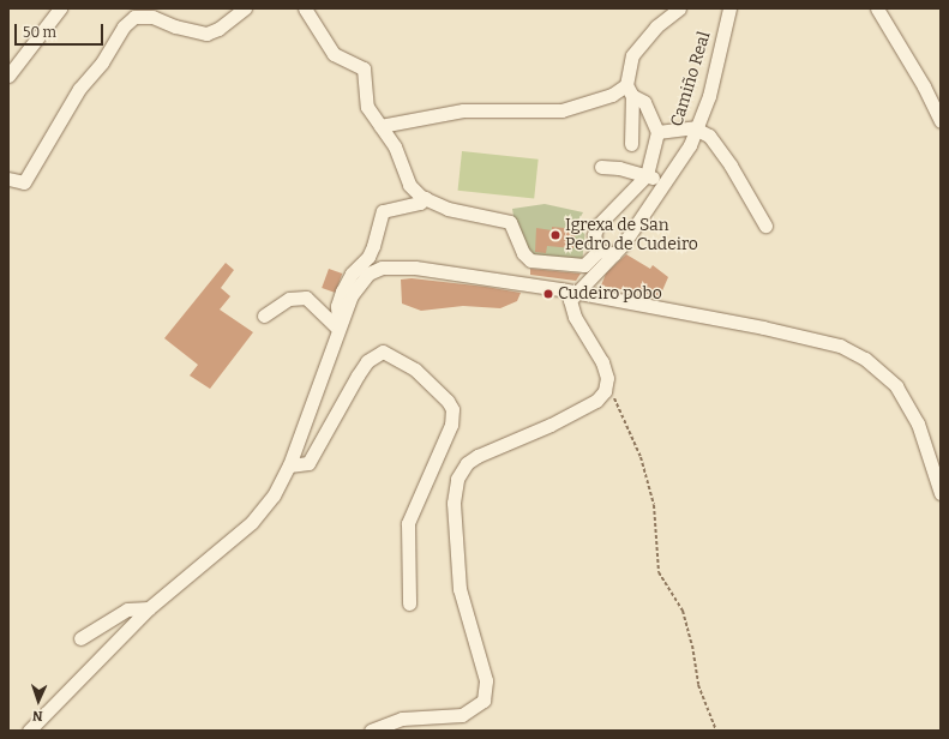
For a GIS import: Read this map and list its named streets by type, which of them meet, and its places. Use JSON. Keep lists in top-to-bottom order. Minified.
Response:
{"streets":{"street":["Camiño Real"]},"places":["Igrexa de San Pedro de Cudeiro","Cudeiro pobo"],"scale_bar":"50 m","north":"bottom"}
